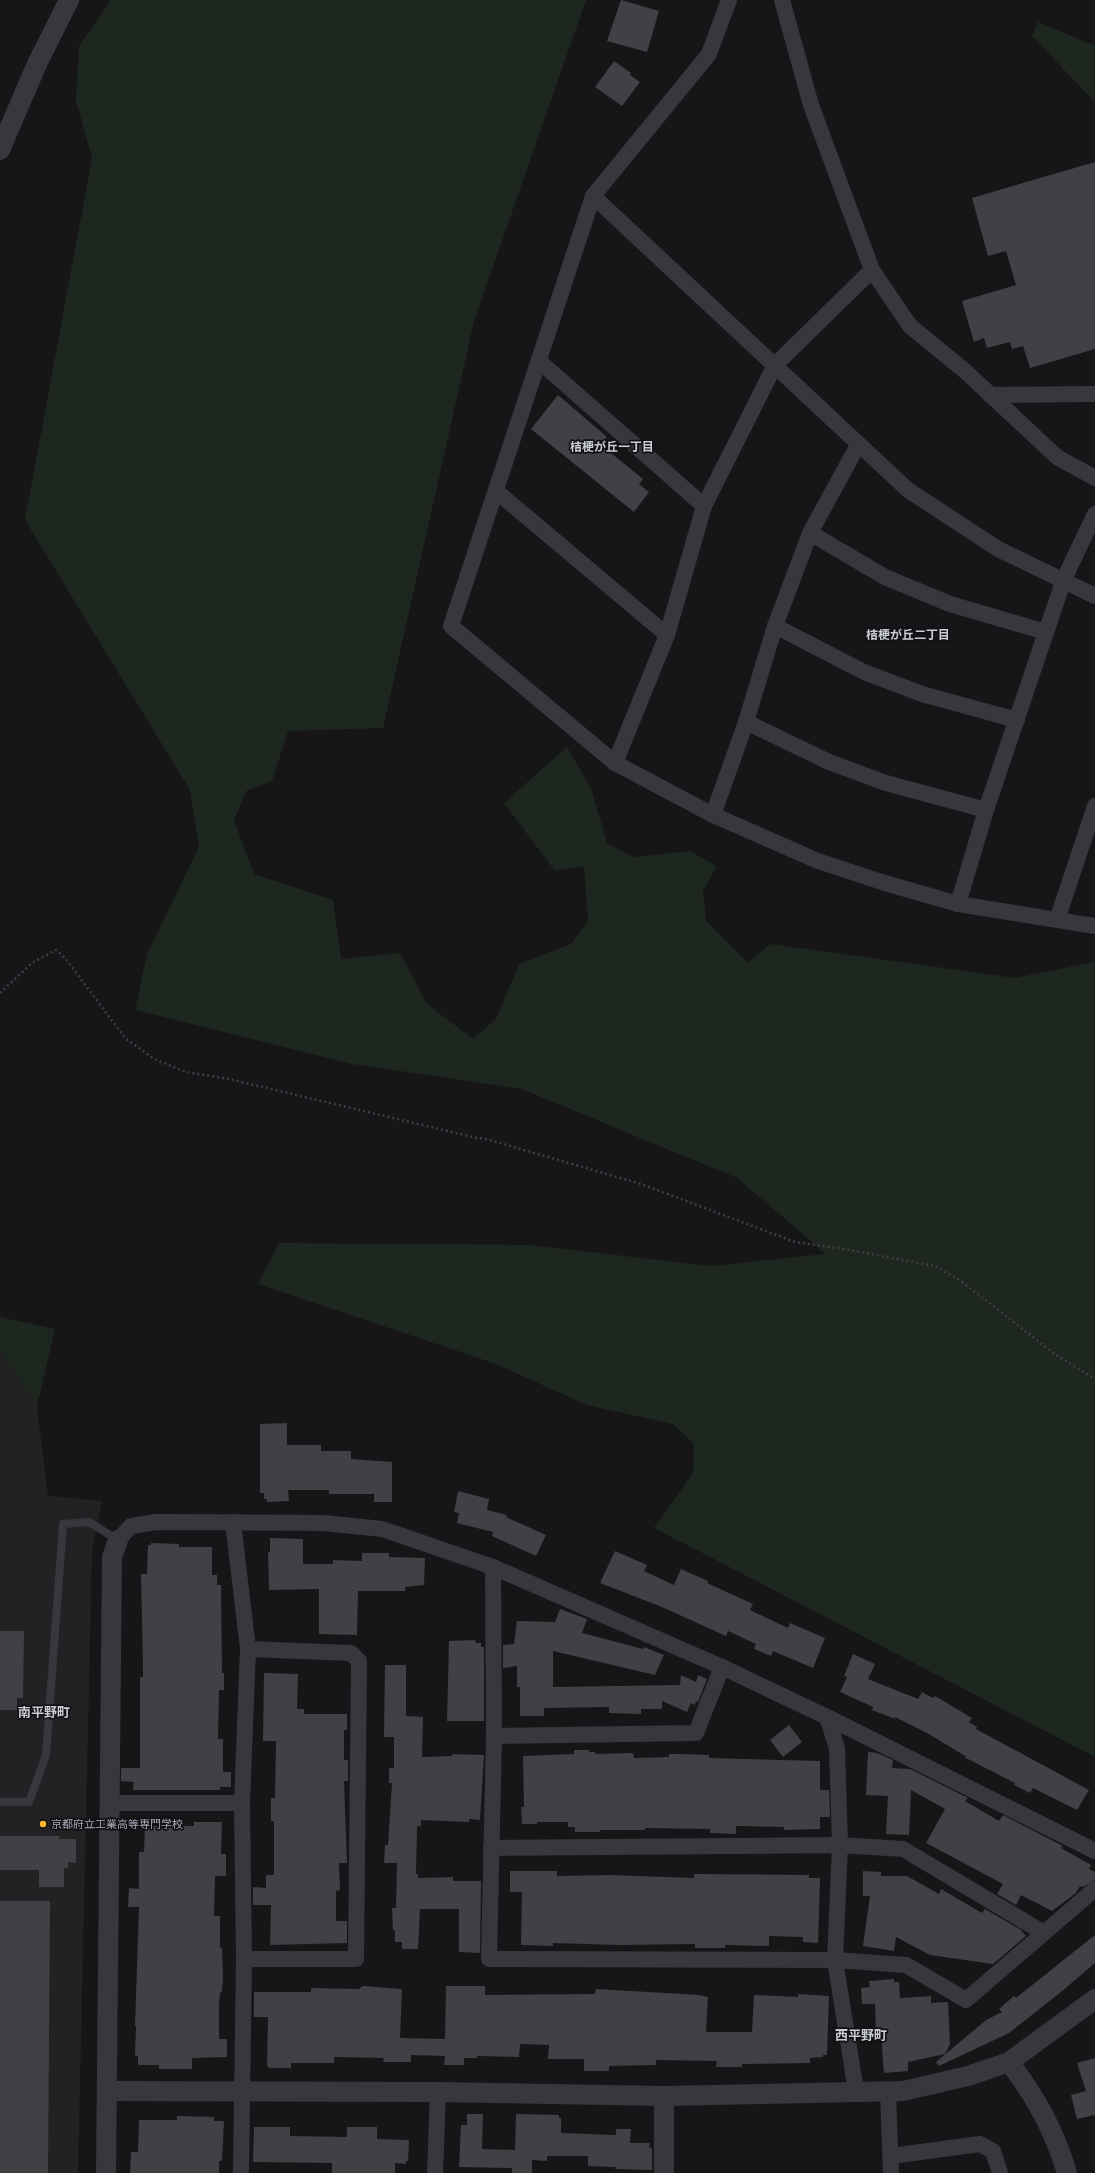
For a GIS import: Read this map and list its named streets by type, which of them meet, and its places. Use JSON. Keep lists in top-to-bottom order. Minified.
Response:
{"districts":["桔梗が丘一丁目","桔梗が丘二丁目","南平野町","西平野町"],"places":["京都府立工業高等専門学校"]}
